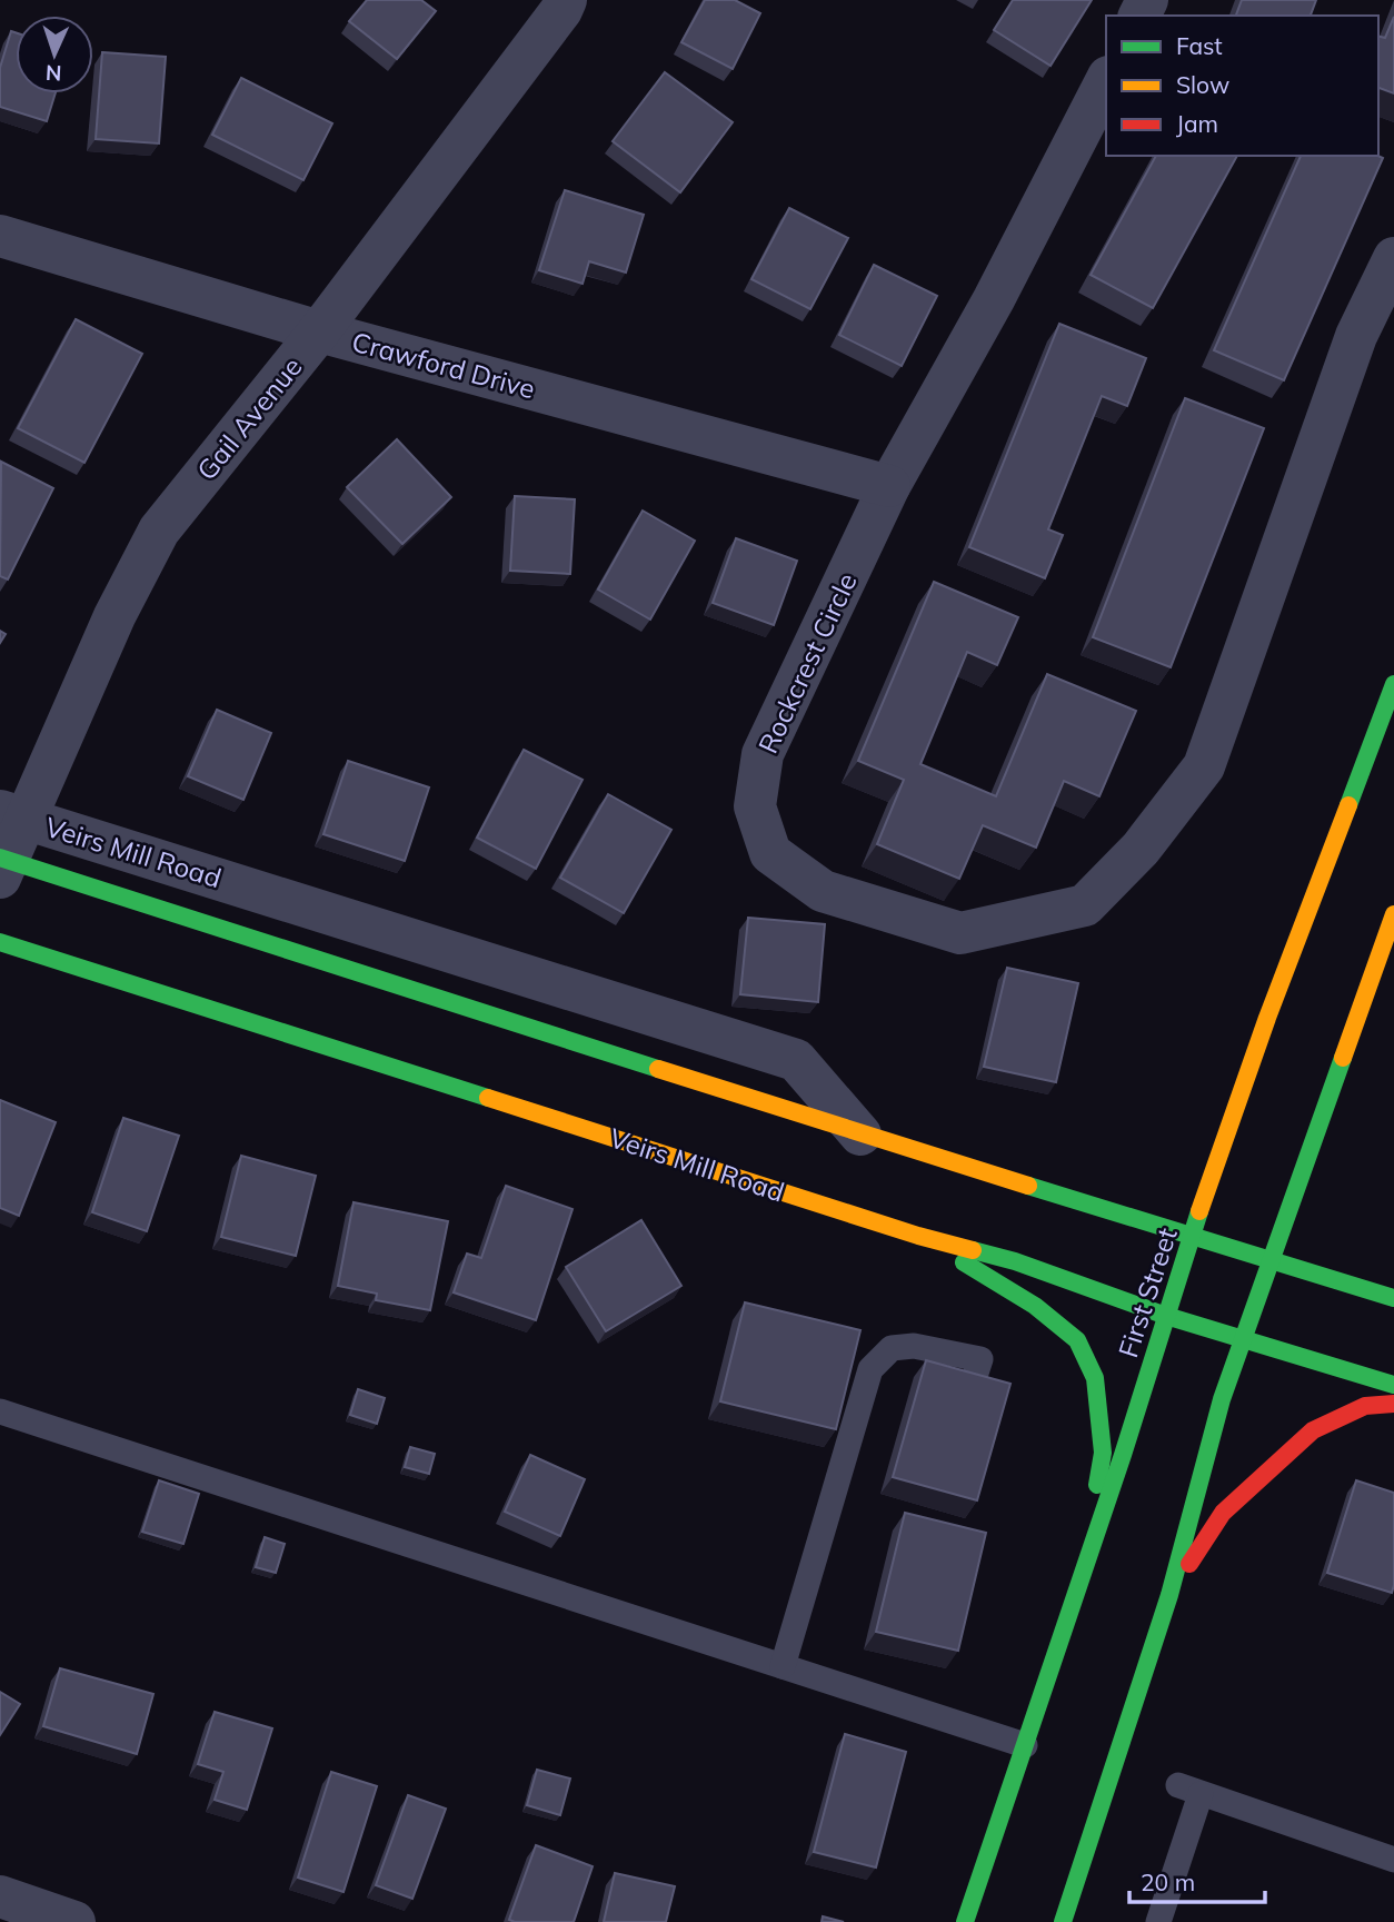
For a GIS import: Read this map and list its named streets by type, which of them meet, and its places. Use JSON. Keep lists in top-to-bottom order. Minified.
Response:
{"streets":{"main road":["Veirs Mill Road","First Street"],"street":["Crawford Drive","Gail Avenue","Rockcrest Circle"]},"crossings":[["Crawford Drive","Gail Avenue"],["Crawford Drive","Rockcrest Circle"],["Gail Avenue","Veirs Mill Road"],["Veirs Mill Road","First Street"]],"legend":["Fast","Slow","Jam"],"scale_bar":"20 m","north":"bottom"}
